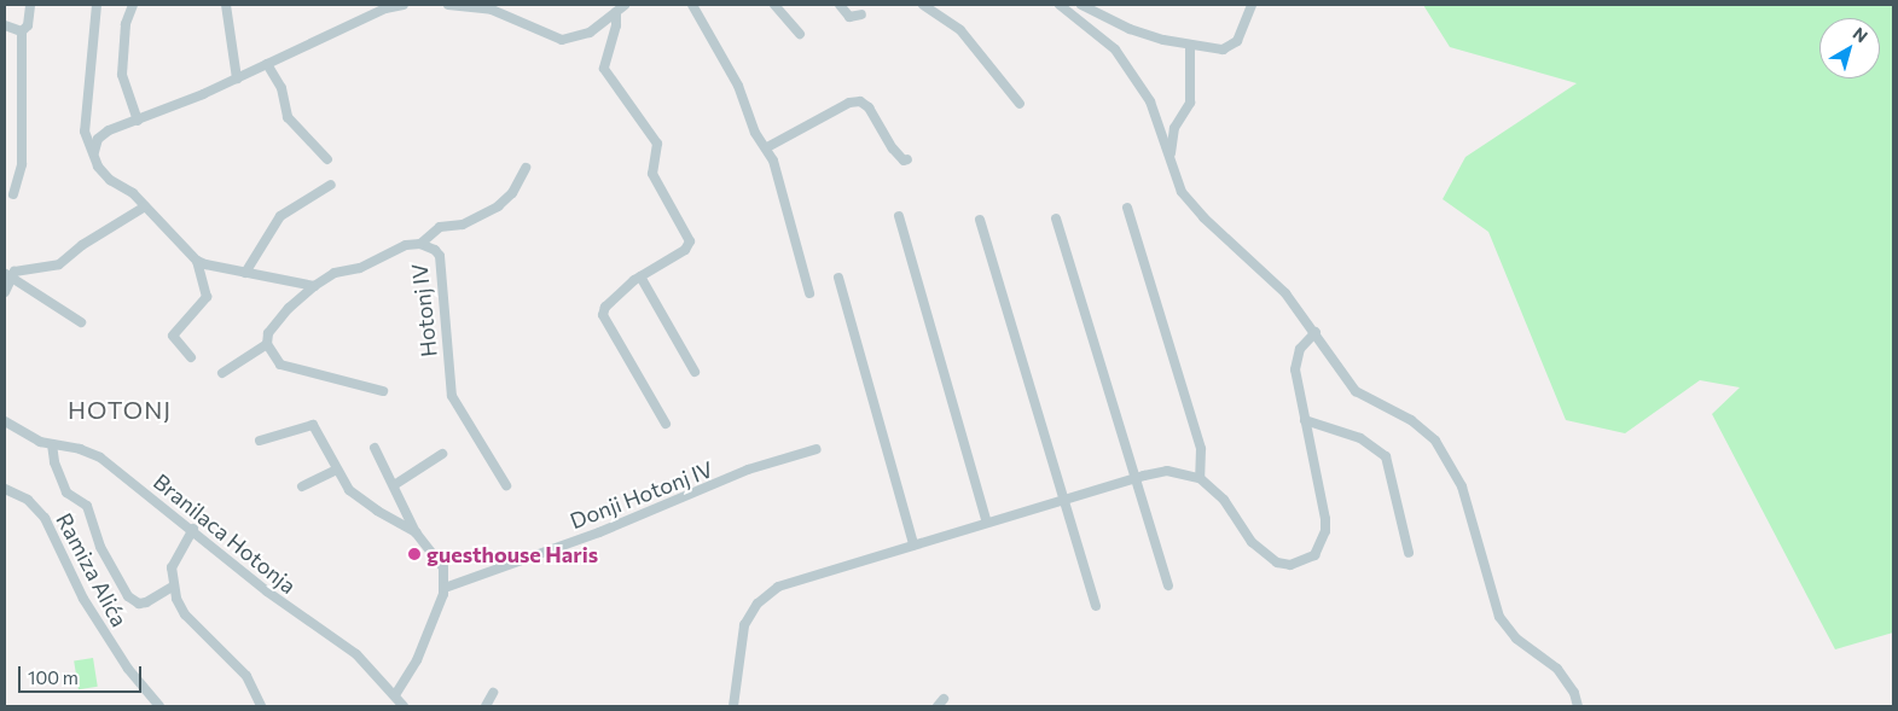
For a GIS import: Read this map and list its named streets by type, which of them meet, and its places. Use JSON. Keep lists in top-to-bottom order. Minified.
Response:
{"streets":{"street":["Hotonj IV","Donji Hotonj IV","Branilaca Hotonja","Ramiza Alića"]},"districts":["HOTONJ"],"places":["guesthouse Haris"],"scale_bar":"100 m","north":"top right"}
